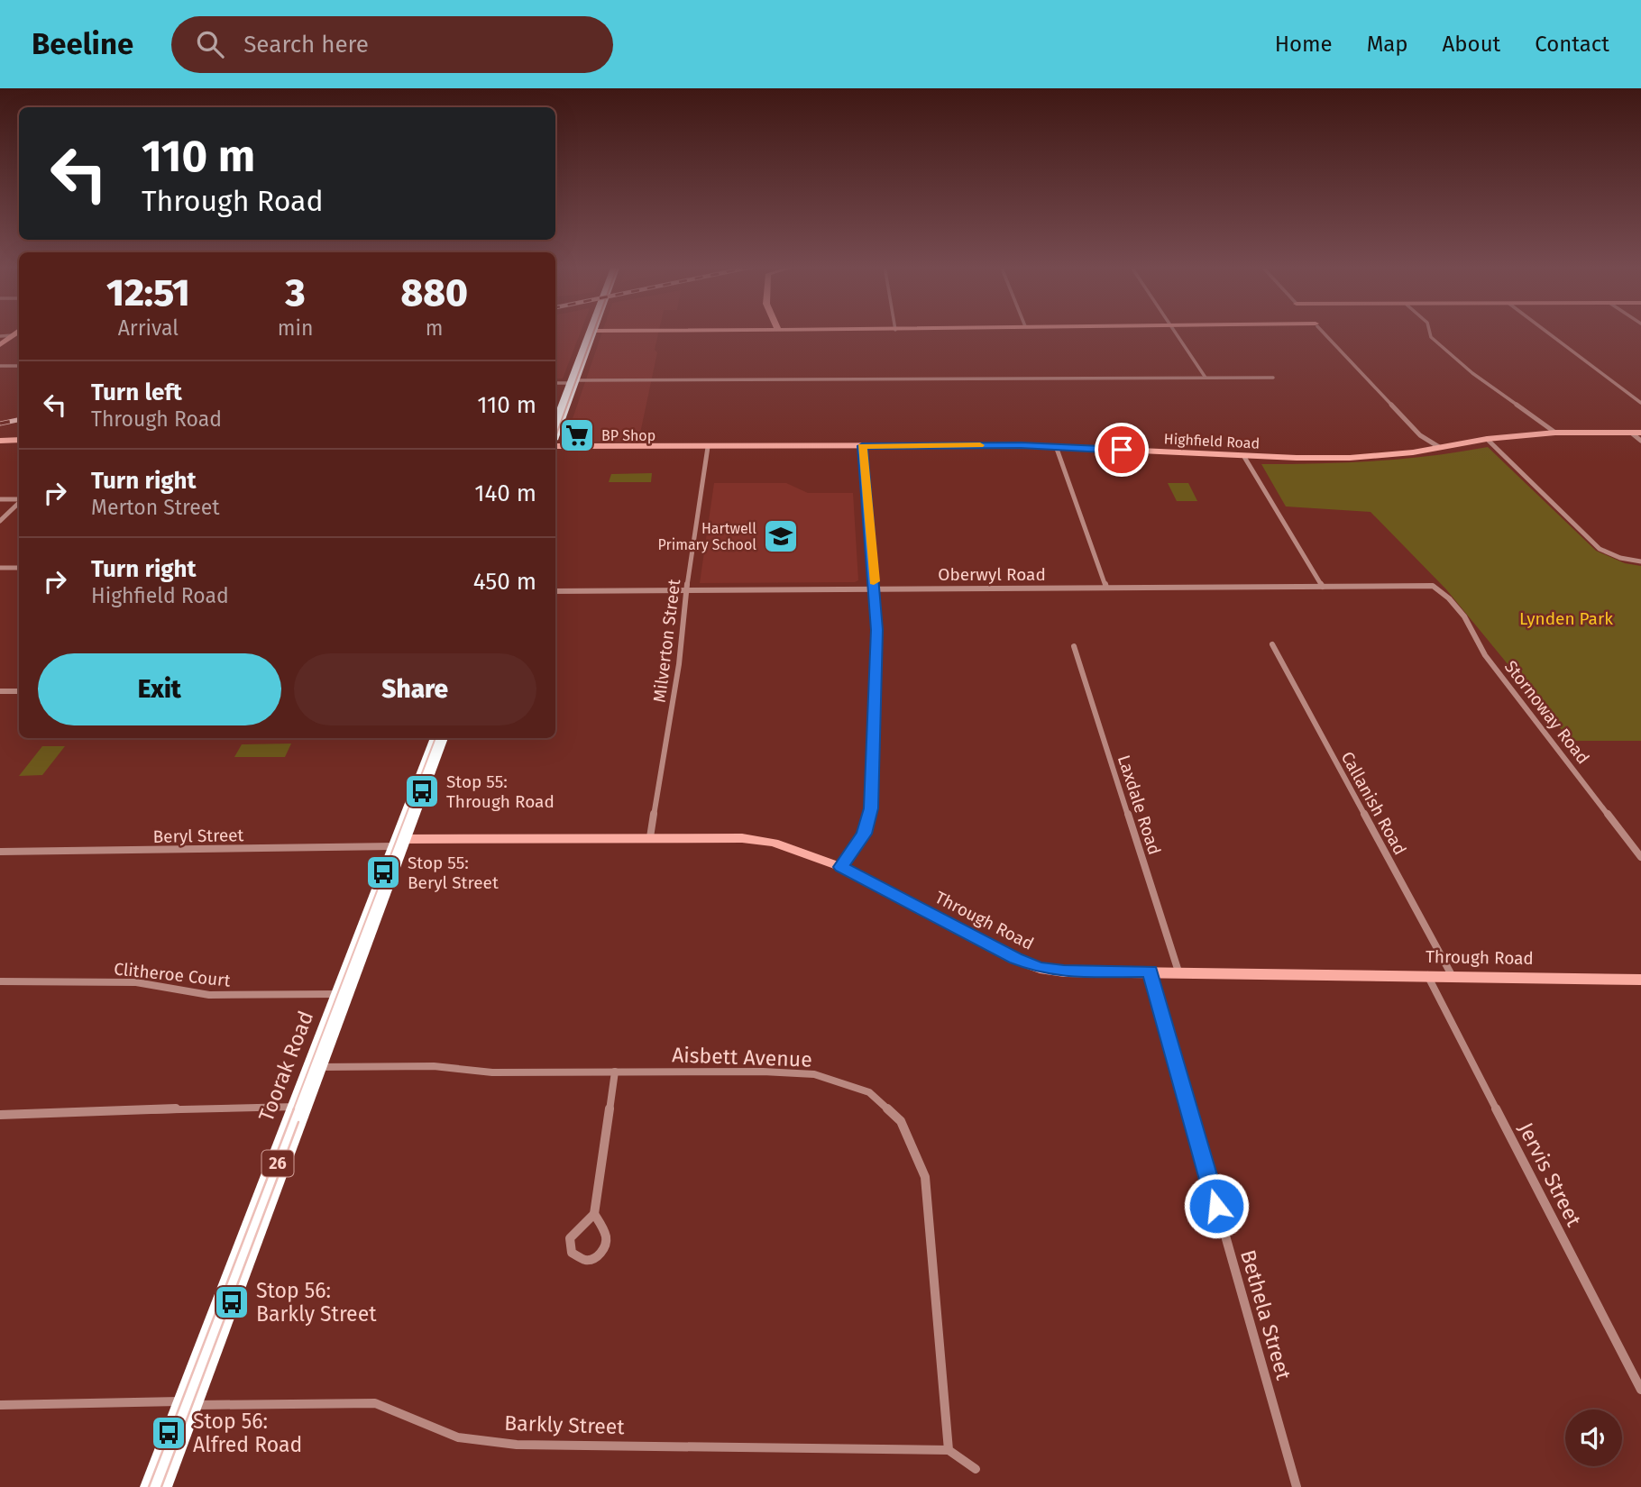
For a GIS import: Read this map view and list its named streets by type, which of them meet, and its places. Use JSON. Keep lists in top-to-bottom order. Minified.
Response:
{"streets":{"highway":["Toorak Road","26"],"street":["Highfield Road","Oberwyl Road","Milverton Street","Stornoway Road","Callanish Road","Laxdale Road","Beryl Street","Through Road","Clitheroe Court","Aisbett Avenue","Jervis Street","Bethela Street","Barkly Street"]},"crossings":[["Highfield Road","Milverton Street"],["Oberwyl Road","Milverton Street"],["Oberwyl Road","Stornoway Road"],["Milverton Street","Through Road"],["Callanish Road","Through Road"],["Laxdale Road","Through Road"],["Beryl Street","Through Road"],["Beryl Street","Toorak Road"],["Through Road","Toorak Road"],["Through Road","Jervis Street"],["Through Road","Bethela Street"],["Clitheroe Court","Toorak Road"],["Aisbett Avenue","Toorak Road"],["Aisbett Avenue","Barkly Street"],["Toorak Road","Barkly Street"]],"parks":["Lynden Park"],"places":{"supermarket":["BP Shop"],"school or university":["Hartwell Primary School"],"bus stop":["Stop 55: Through Road","Stop 55: Beryl Street","Stop 56: Barkly Street","Stop 56: Alfred Road"]},"page":{"header":"Beeline","search":"Search here","nav":["Home","Map","About","Contact"],"turn":["110 m","Through Road"],"eta":["12:51","Arrival","3","min","880","m"],"list":[{"name":"Turn left","note":"Through Road","value":"110 m"},{"name":"Turn right","note":"Merton Street","value":"140 m"},{"name":"Turn right","note":"Highfield Road","value":"450 m"}],"buttons":["Exit","Share"]}}
